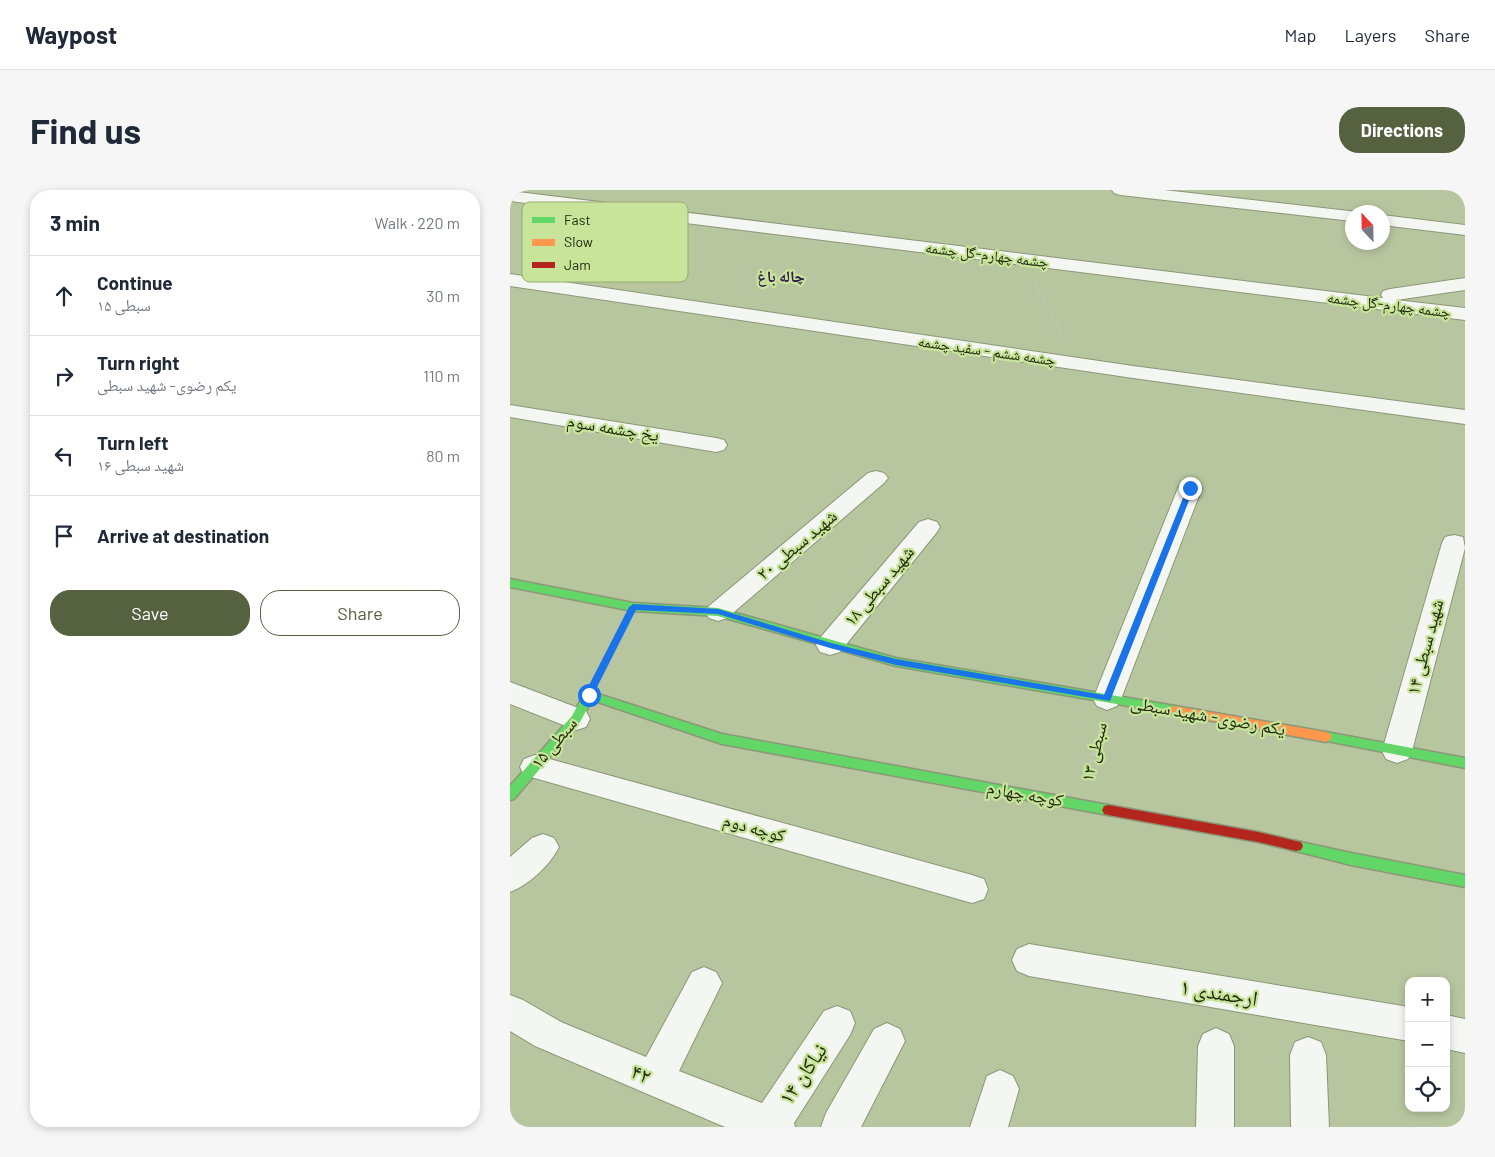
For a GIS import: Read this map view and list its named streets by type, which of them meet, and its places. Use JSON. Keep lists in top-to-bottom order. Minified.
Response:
{"streets":{"street":["چشمه چهارم-گل چشمه","چشمه ششم - سفید چشمه","یخ چشمه سوم","شهید سبطی ۲۰","۱۸ شهید سبطی","شهید سبطی ۱۴","یکم رضوی- شهید سبطی","۱۵ سبطی","کوچه چهارم","کوچه دوم","۱ ارجمندی","۴۲","۱۴ نیاکان"],"path":["۱۳ سبطی"]},"crossings":[["شهید سبطی ۲۰","یکم رضوی- شهید سبطی"],["۱۸ شهید سبطی","یکم رضوی- شهید سبطی"],["شهید سبطی ۱۴","یکم رضوی- شهید سبطی"],["یکم رضوی- شهید سبطی","۱۳ سبطی"],["۱۵ سبطی","کوچه چهارم"],["۱۵ سبطی","کوچه دوم"],["۱۳ سبطی","کوچه چهارم"],["۴۲","۱۴ نیاکان"]],"districts":["چاله باغ"],"legend":["Fast","Slow","Jam"],"north":"top","page":{"header":"Waypost","nav":["Map","Layers","Share"],"buttons":["Directions",["Save","Share"]],"title":"Find us","heading":["3 min","Walk · 220 m"],"list":[["Continue","۱۵ سبطی","30 m"],["Turn right","یکم رضوی- شهید سبطی","110 m"],["Turn left","شهید سبطی ۱۶","80 m"],"Arrive at destination"],"map_buttons":["+","−"]}}
